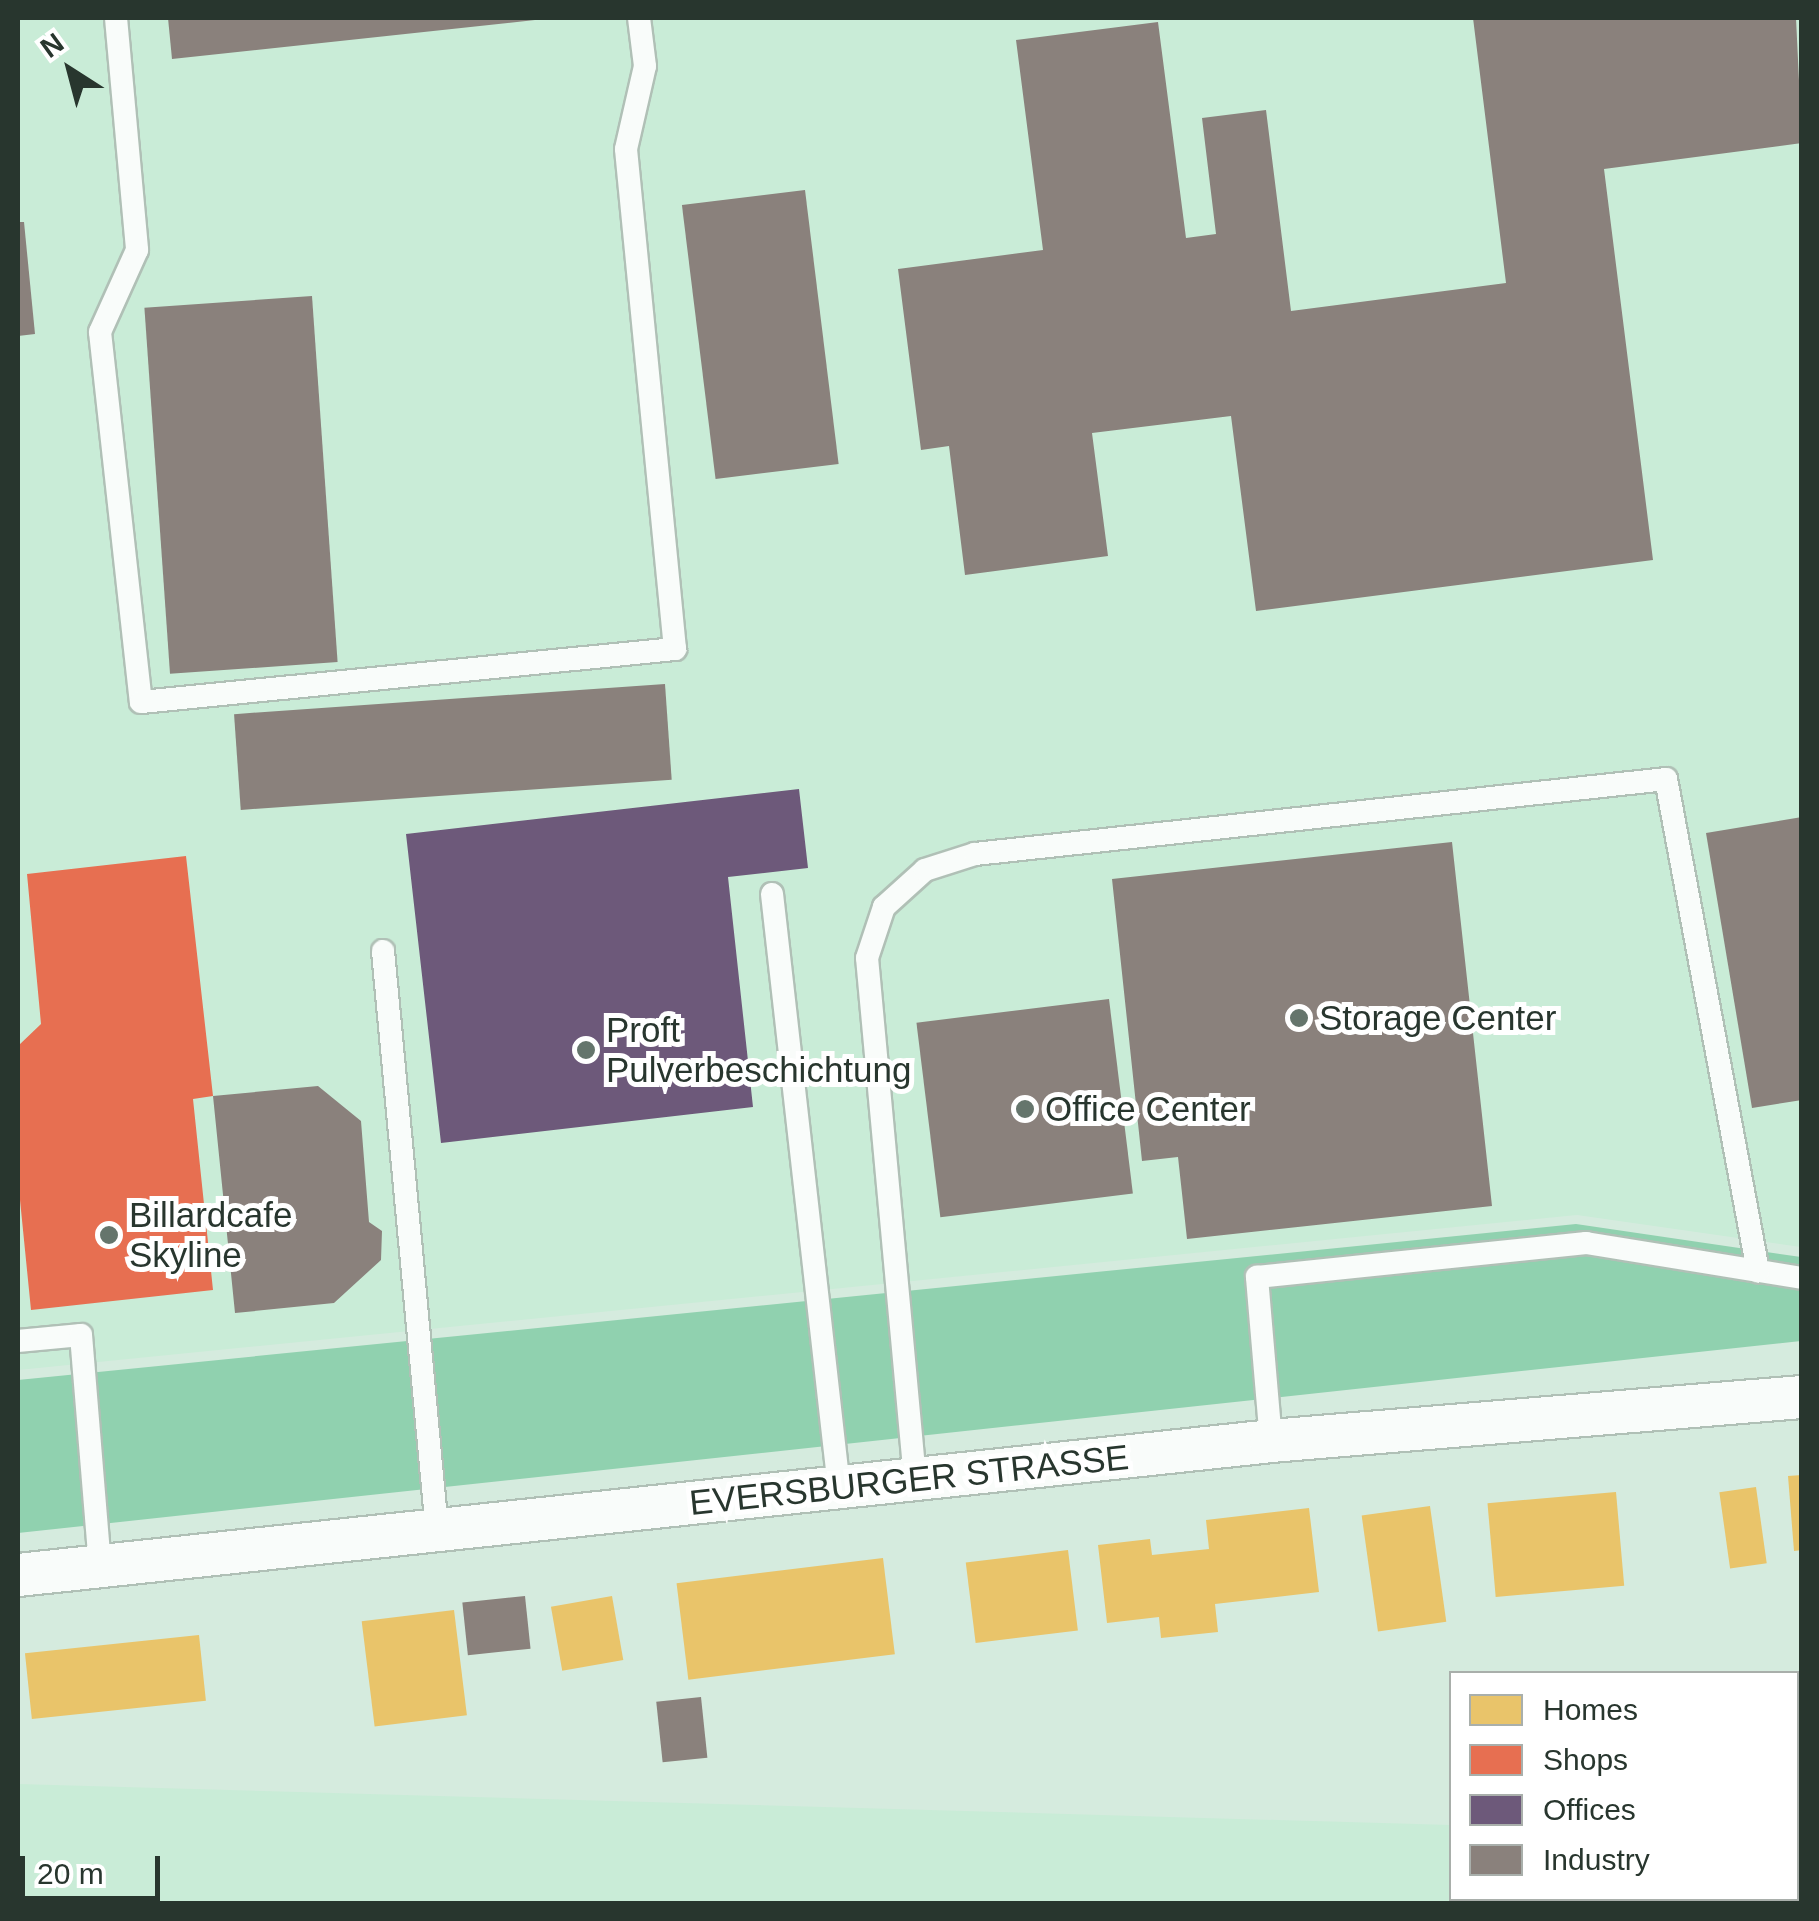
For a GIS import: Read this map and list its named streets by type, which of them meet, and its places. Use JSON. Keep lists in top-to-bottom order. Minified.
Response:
{"streets":{"street":["EVERSBURGER STRASSE"]},"places":["Storage Center","Proft Pulverbeschichtung","Office Center","Billardcafe Skyline"],"legend":["Homes","Shops","Offices","Industry"],"scale_bar":"20 m","north":"top left"}
